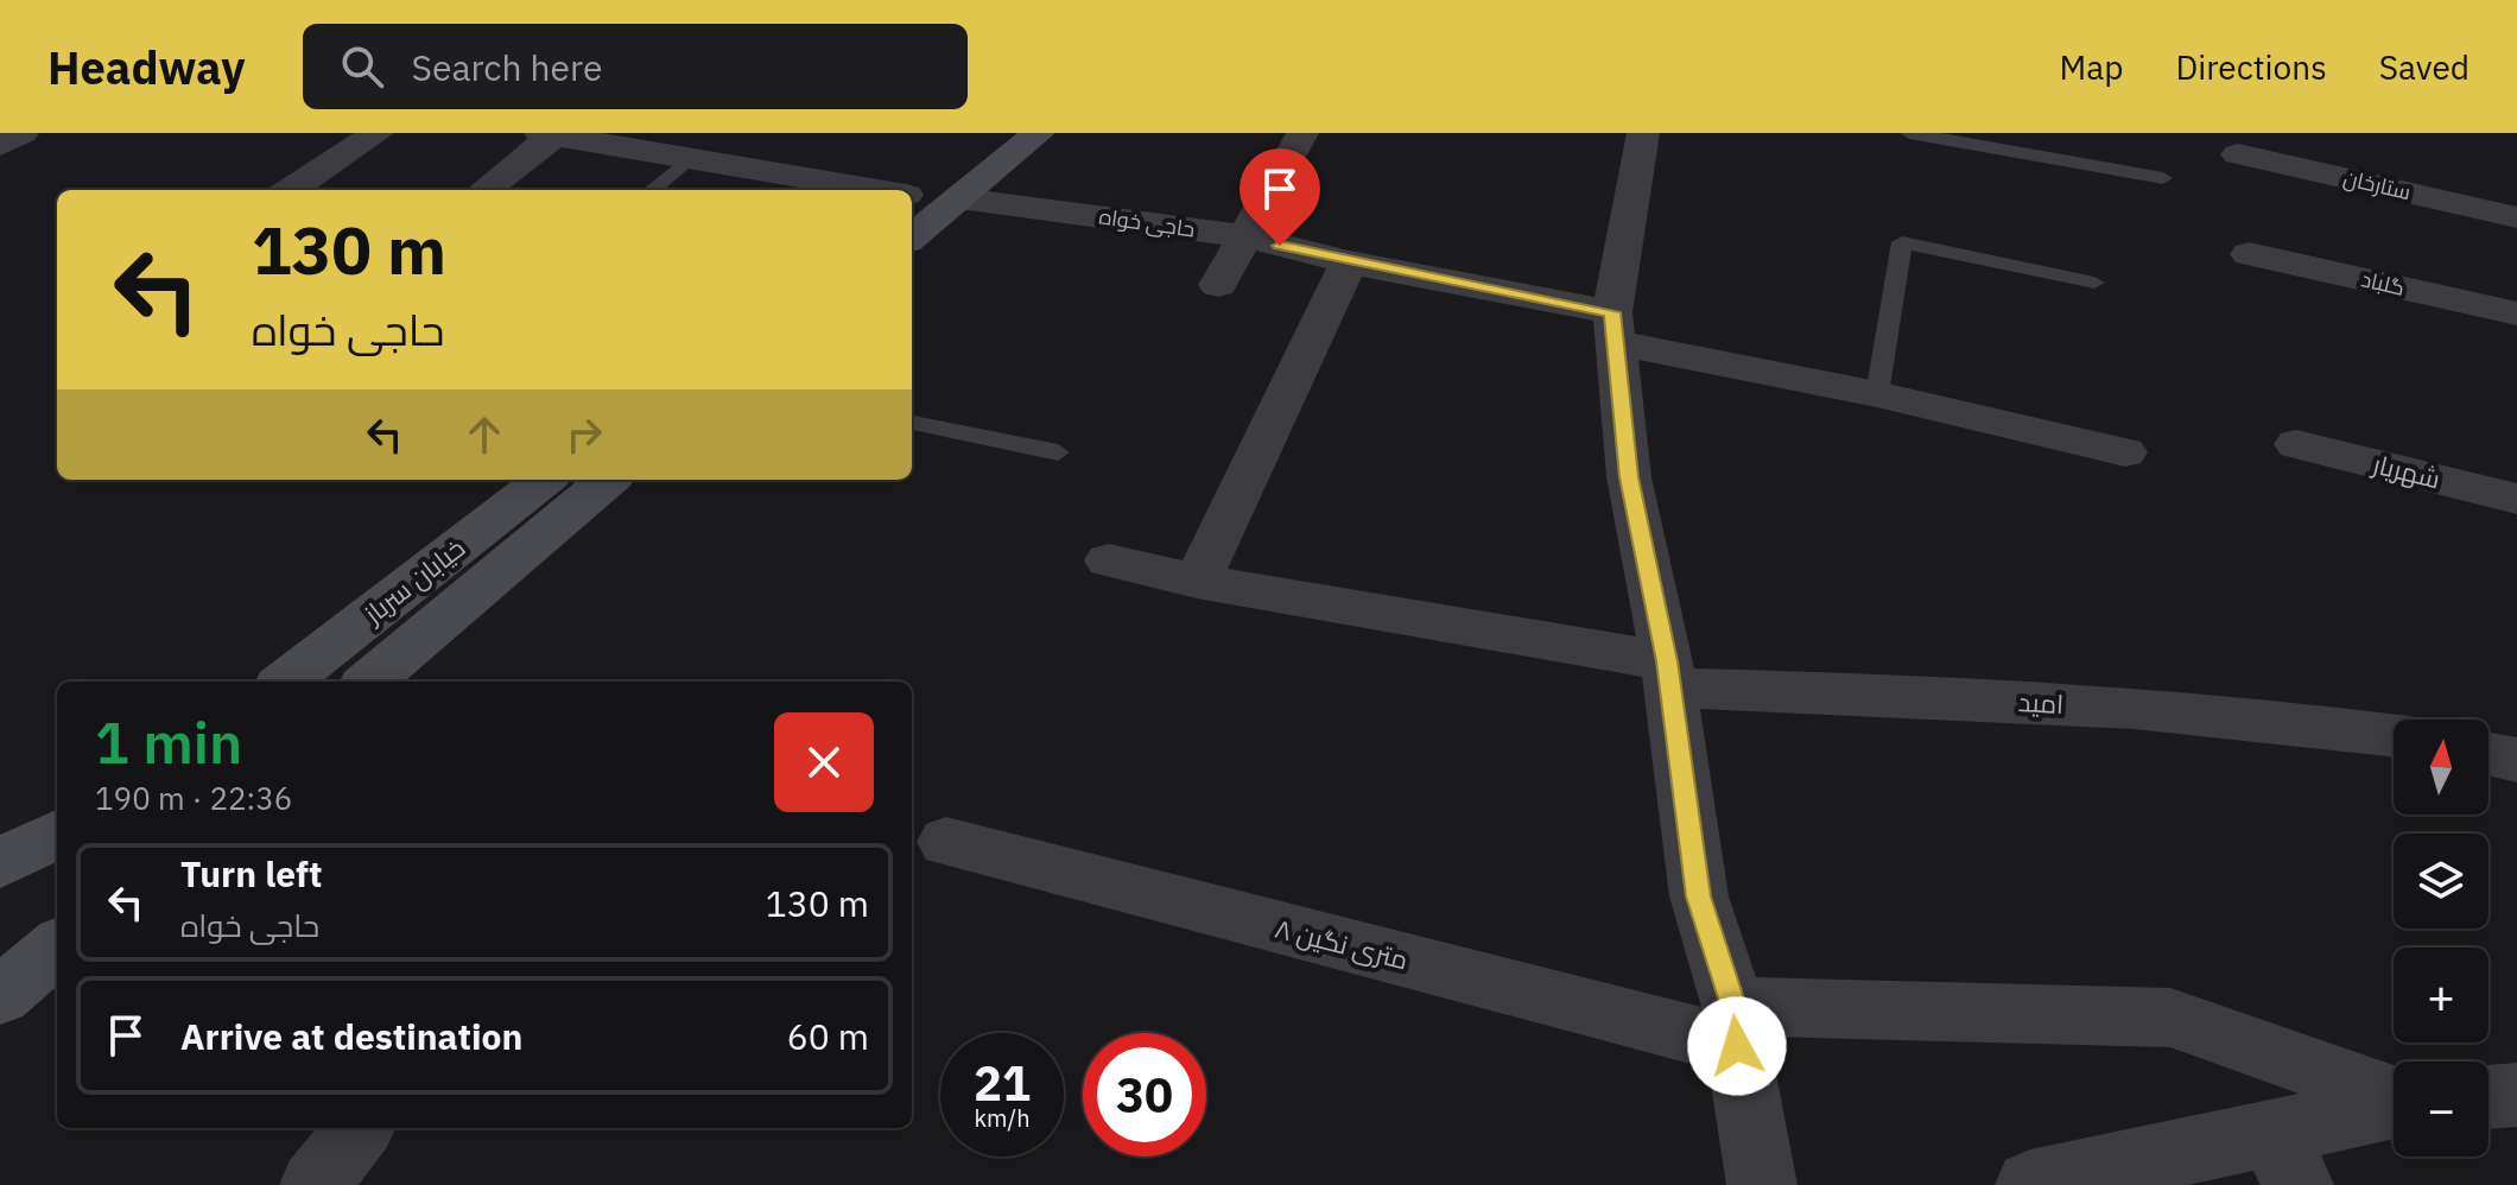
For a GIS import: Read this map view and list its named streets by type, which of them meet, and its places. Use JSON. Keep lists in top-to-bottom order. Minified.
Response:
{"streets":{"main road":["خیابان سرباز"],"street":["ستارخان","حاجی خواه","گلباد","شهریار","امید","۸ متری نگین"]},"north":"top","page":{"header":"Headway","search":"Search here","nav":["Map","Directions","Saved"],"turn":["130 m","حاجی خواه"],"heading":["1 min","190 m · 22:36"],"map_buttons":["+","−"],"list":[{"name":"Turn left","note":"حاجی خواه","value":"130 m"},{"name":"Arrive at destination","value":"60 m"}],"speed":"21 km/h","limit":"30"}}
